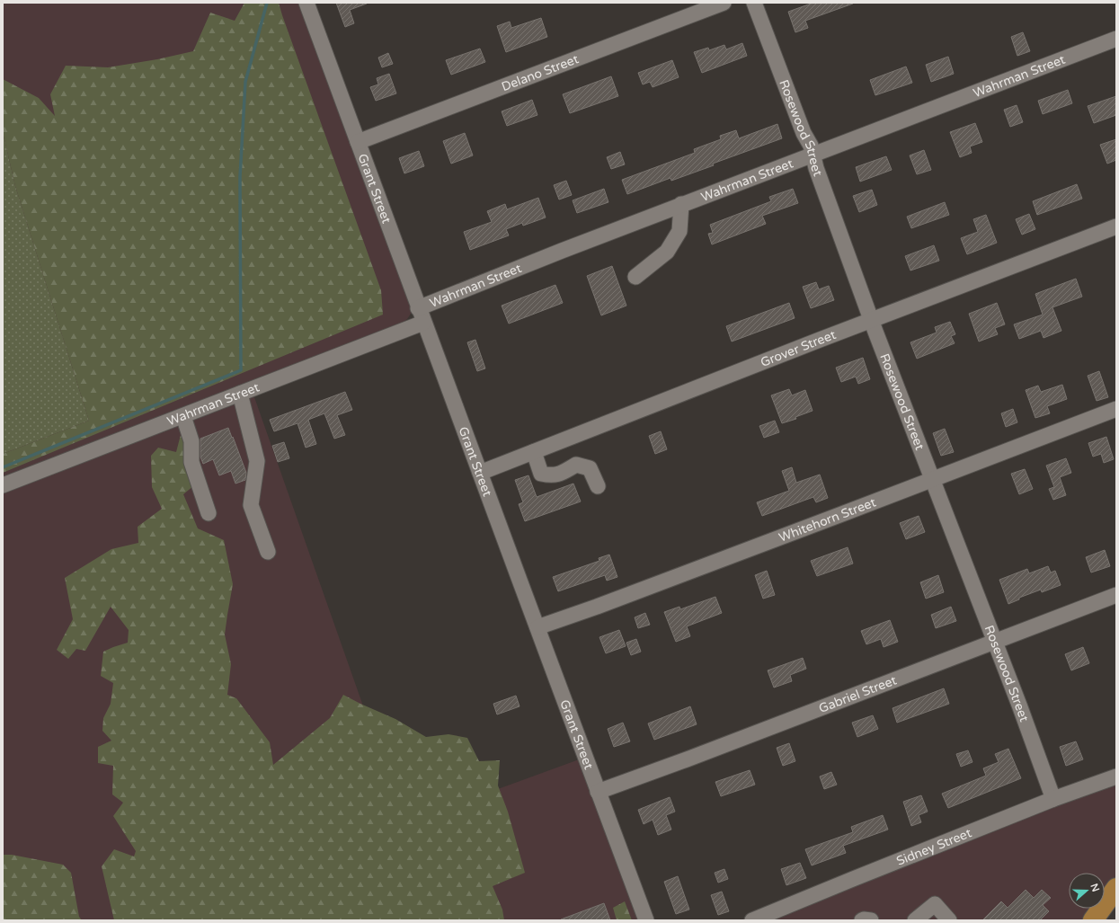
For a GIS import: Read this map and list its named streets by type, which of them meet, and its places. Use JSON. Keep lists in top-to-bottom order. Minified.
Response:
{"streets":{"street":["Delano Street","Wahrman Street","Rosewood Street","Grant Street","Grover Street","Whitehorn Street","Gabriel Street","Sidney Street"]},"crossings":[["Delano Street","Grant Street"],["Wahrman Street","Rosewood Street"],["Wahrman Street","Grant Street"],["Rosewood Street","Grover Street"],["Rosewood Street","Whitehorn Street"],["Rosewood Street","Gabriel Street"],["Rosewood Street","Sidney Street"],["Grant Street","Grover Street"],["Grant Street","Whitehorn Street"],["Grant Street","Gabriel Street"]],"north":"right"}
